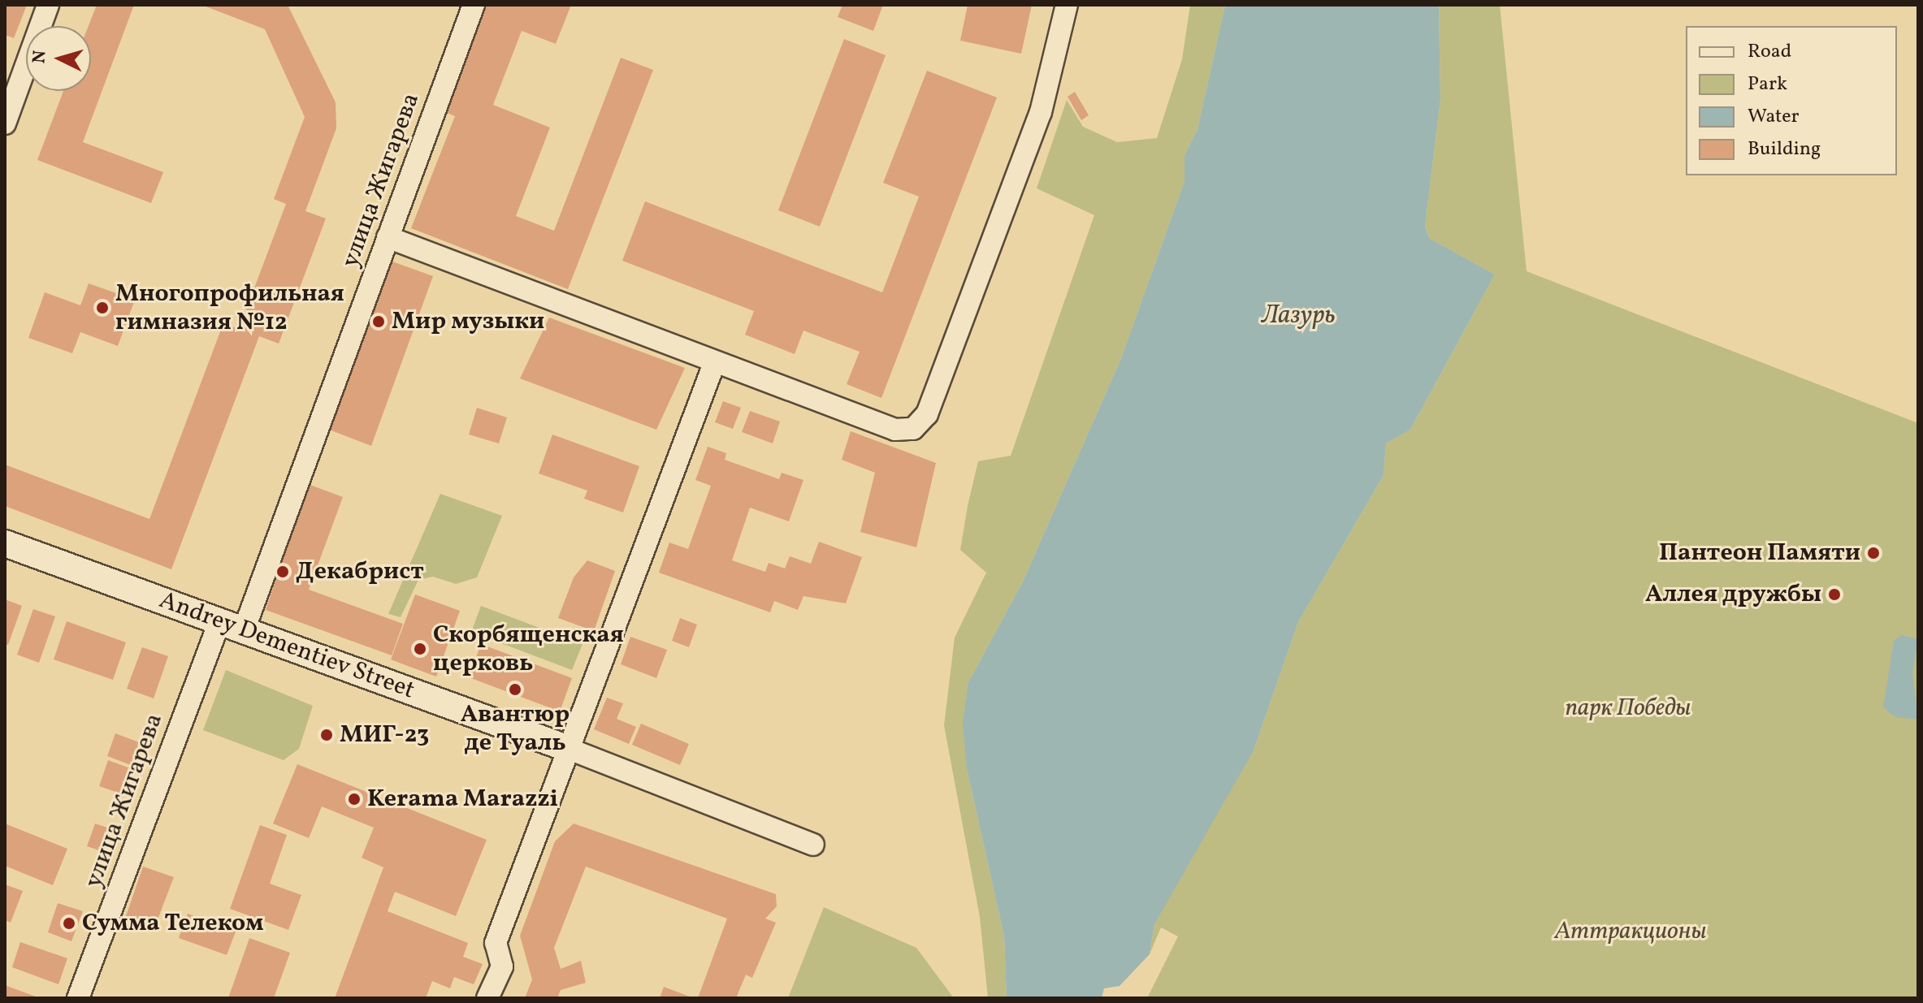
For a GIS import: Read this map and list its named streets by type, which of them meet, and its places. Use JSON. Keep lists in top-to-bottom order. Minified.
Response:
{"streets":{"street":["улица Жигарева","Andrey Dementiev Street"]},"crossings":[["улица Жигарева","Andrey Dementiev Street"]],"water":["Лазурь"],"parks":["парк Победы","Аттракционы"],"places":["Многопрофильная гимназия №12","Мир музыки","Пантеон Памяти","Декабрист","Аллея дружбы","Скорбященская церковь","Авантюр де Туаль","МИГ-23","Kerama Marazzi","Сумма Телеком"],"legend":["Road","Park","Water","Building"],"north":"left"}
